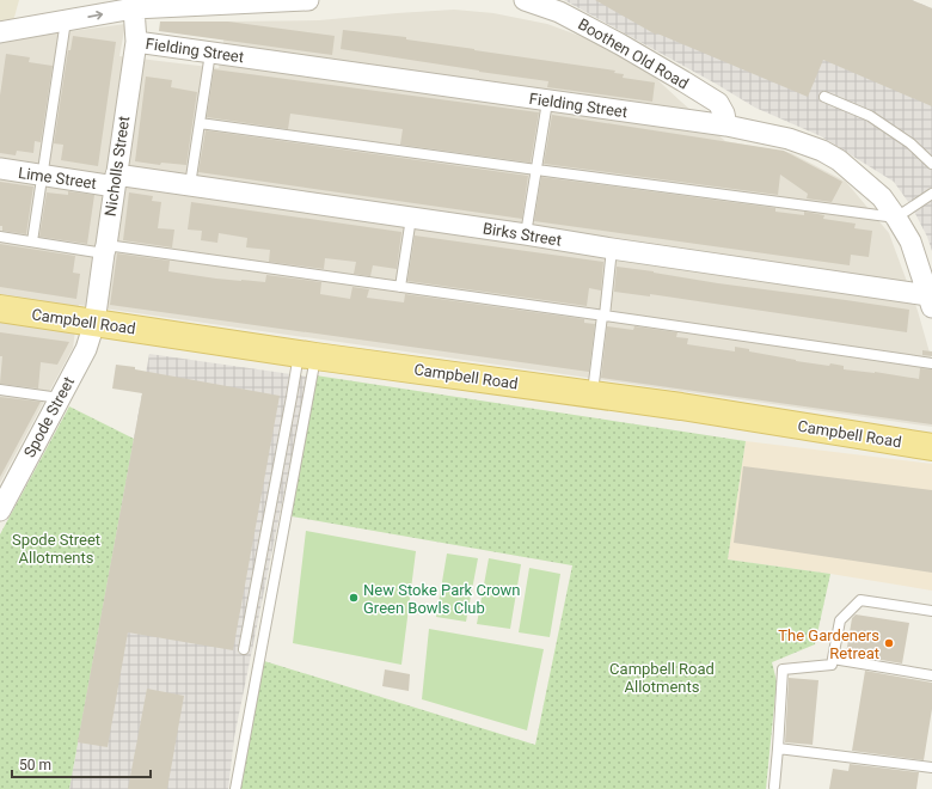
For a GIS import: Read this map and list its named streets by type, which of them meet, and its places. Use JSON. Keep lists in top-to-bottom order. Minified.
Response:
{"streets":{"main road":["Campbell Road"],"street":["Fielding Street","Boothen Old Road","Nicholls Street","Lime Street","Birks Street","Spode Street"]},"crossings":[["Fielding Street","Boothen Old Road"],["Fielding Street","Nicholls Street"],["Fielding Street","Birks Street"],["Nicholls Street","Lime Street"],["Nicholls Street","Birks Street"],["Nicholls Street","Campbell Road"],["Nicholls Street","Spode Street"],["Lime Street","Birks Street"],["Campbell Road","Spode Street"]],"parks":["Spode Street Allotments","Campbell Road Allotments"],"places":["New Stoke Park Crown Green Bowls Club","The Gardeners Retreat"],"scale_bar":"50 m"}
